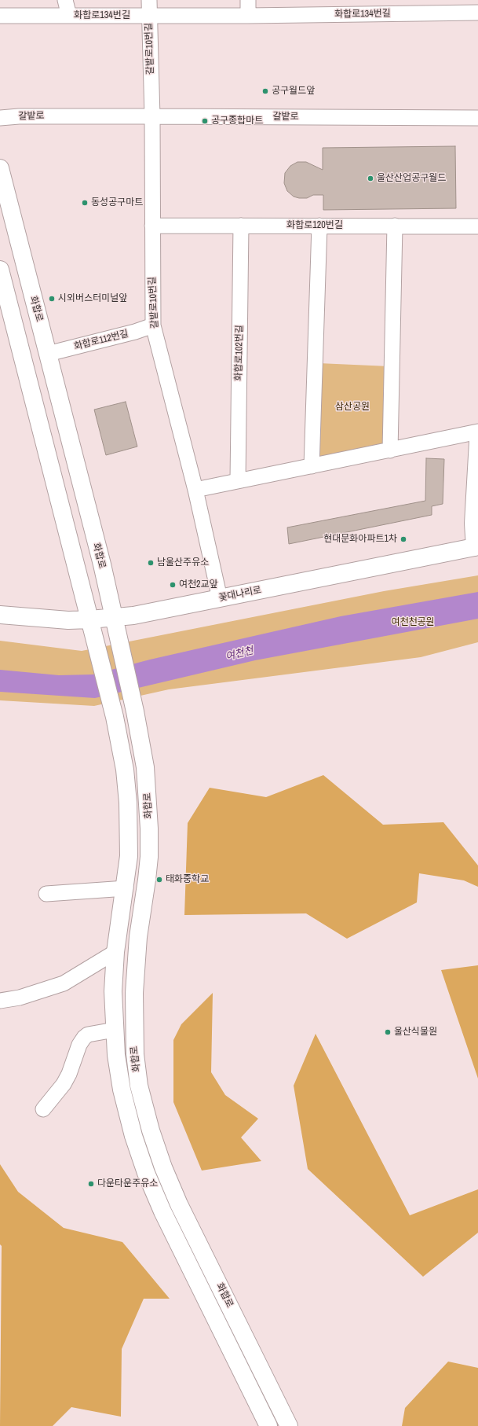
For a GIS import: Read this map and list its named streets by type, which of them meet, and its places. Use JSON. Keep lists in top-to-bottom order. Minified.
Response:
{"streets":{"main road":["화합로","꽃대나리로"],"street":["화합로134번길","갈밭로10번길","갈밭로","화합로120번길","화합로112번길","화합로102번길"]},"crossings":[["화합로134번길","갈밭로10번길"],["갈밭로10번길","갈밭로"],["갈밭로10번길","화합로120번길"],["갈밭로10번길","화합로112번길"],["갈밭로10번길","꽃대나리로"],["화합로120번길","화합로102번길"],["화합로","화합로112번길"],["화합로","꽃대나리로"]],"water":["여천천"],"parks":["삼산공원","여천천공원"],"places":["공구월드앞","공구종합마트","울산산업공구월드","동성공구마트","시외버스터미널앞","현대문화아파트1차","남울산주유소","여천2교앞","태화중학교","울산식물원","다운타운주유소"]}
